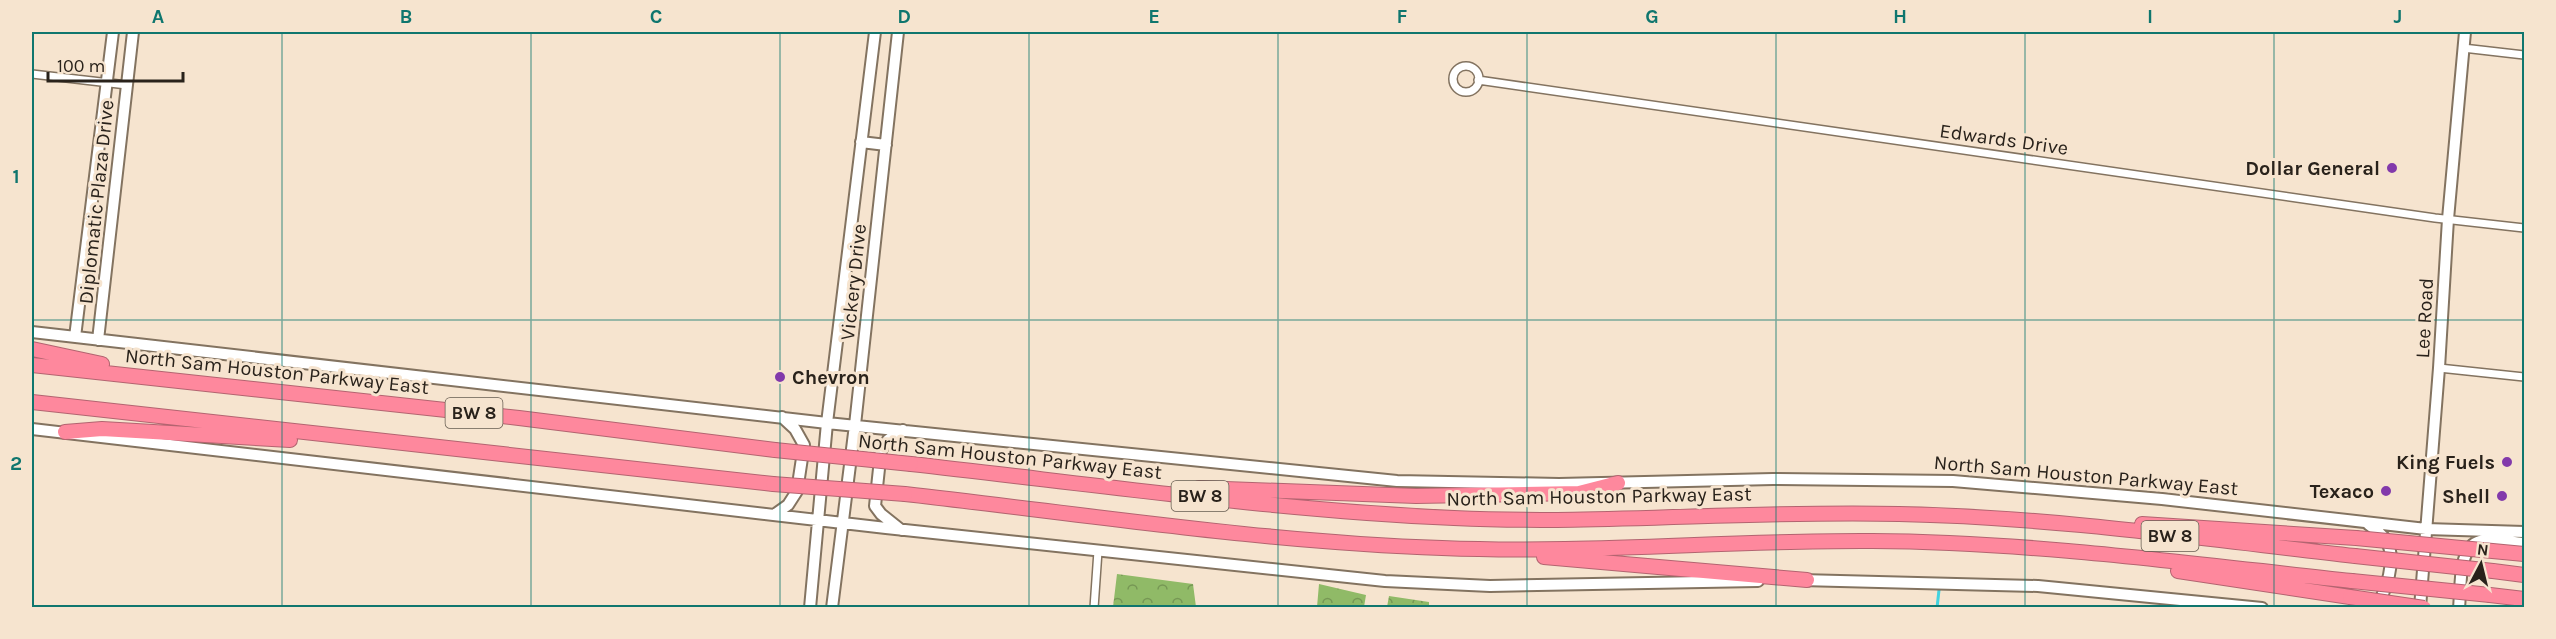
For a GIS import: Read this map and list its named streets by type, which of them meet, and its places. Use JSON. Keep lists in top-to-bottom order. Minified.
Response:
{"streets":{"highway":["North Sam Houston Parkway East","BW 8"],"main road":["Diplomatic Plaza Drive","Vickery Drive","Lee Road"],"street":["Edwards Drive"]},"crossings":[["Edwards Drive","Lee Road"],["Diplomatic Plaza Drive","North Sam Houston Parkway East"],["Vickery Drive","North Sam Houston Parkway East"],["Lee Road","North Sam Houston Parkway East"]],"places":["Dollar General","Chevron","King Fuels","Texaco","Shell"],"scale_bar":"100 m","north":"top","grid":{"columns":["A","B","C","D","E","F","G","H","I","J"],"rows":["1","2"]}}
